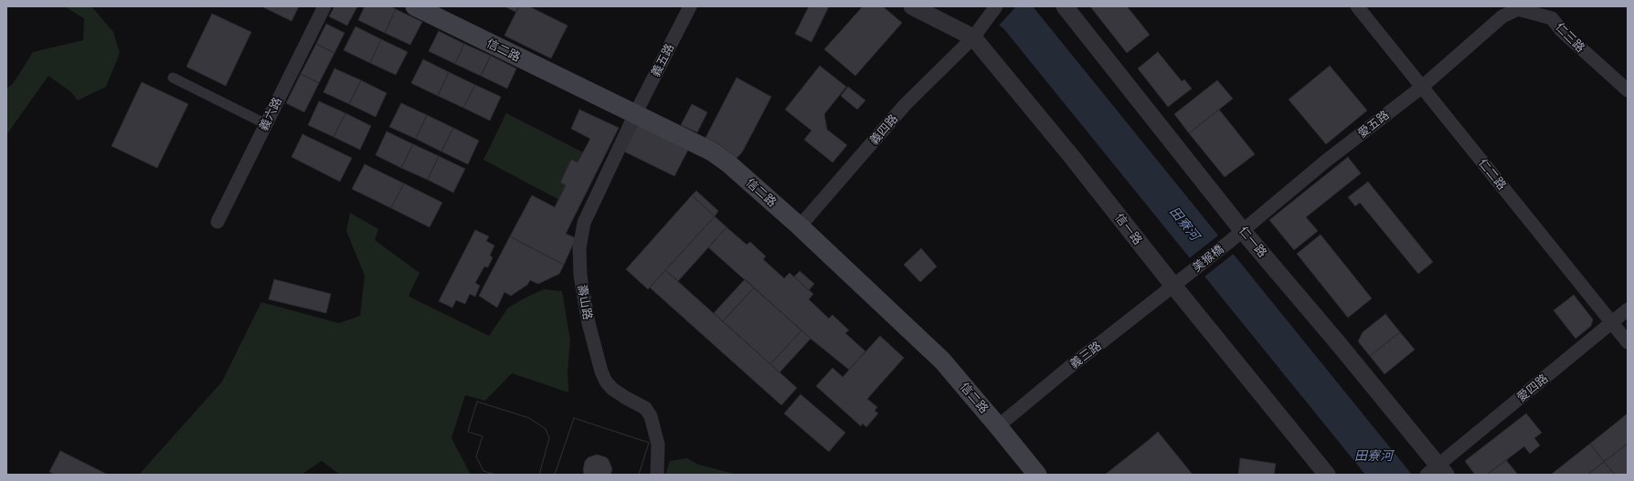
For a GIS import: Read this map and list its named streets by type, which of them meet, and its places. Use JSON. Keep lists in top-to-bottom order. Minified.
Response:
{"streets":{"main road":["信二路"],"street":["仁三路","義五路","義六路","愛五路","義四路","仁二路","信一路","仁一路","美猴橋","壽山路","義三路","愛四路"]},"crossings":[["仁三路","愛五路"],["信二路","義五路"],["信二路","義四路"],["信二路","壽山路"],["信二路","義三路"],["義五路","壽山路"],["愛五路","仁二路"],["愛五路","仁一路"],["愛五路","美猴橋"],["義四路","信一路"],["仁二路","愛四路"],["信一路","美猴橋"],["信一路","義三路"],["仁一路","美猴橋"],["仁一路","愛四路"],["美猴橋","義三路"]],"water":["田寮河"]}
